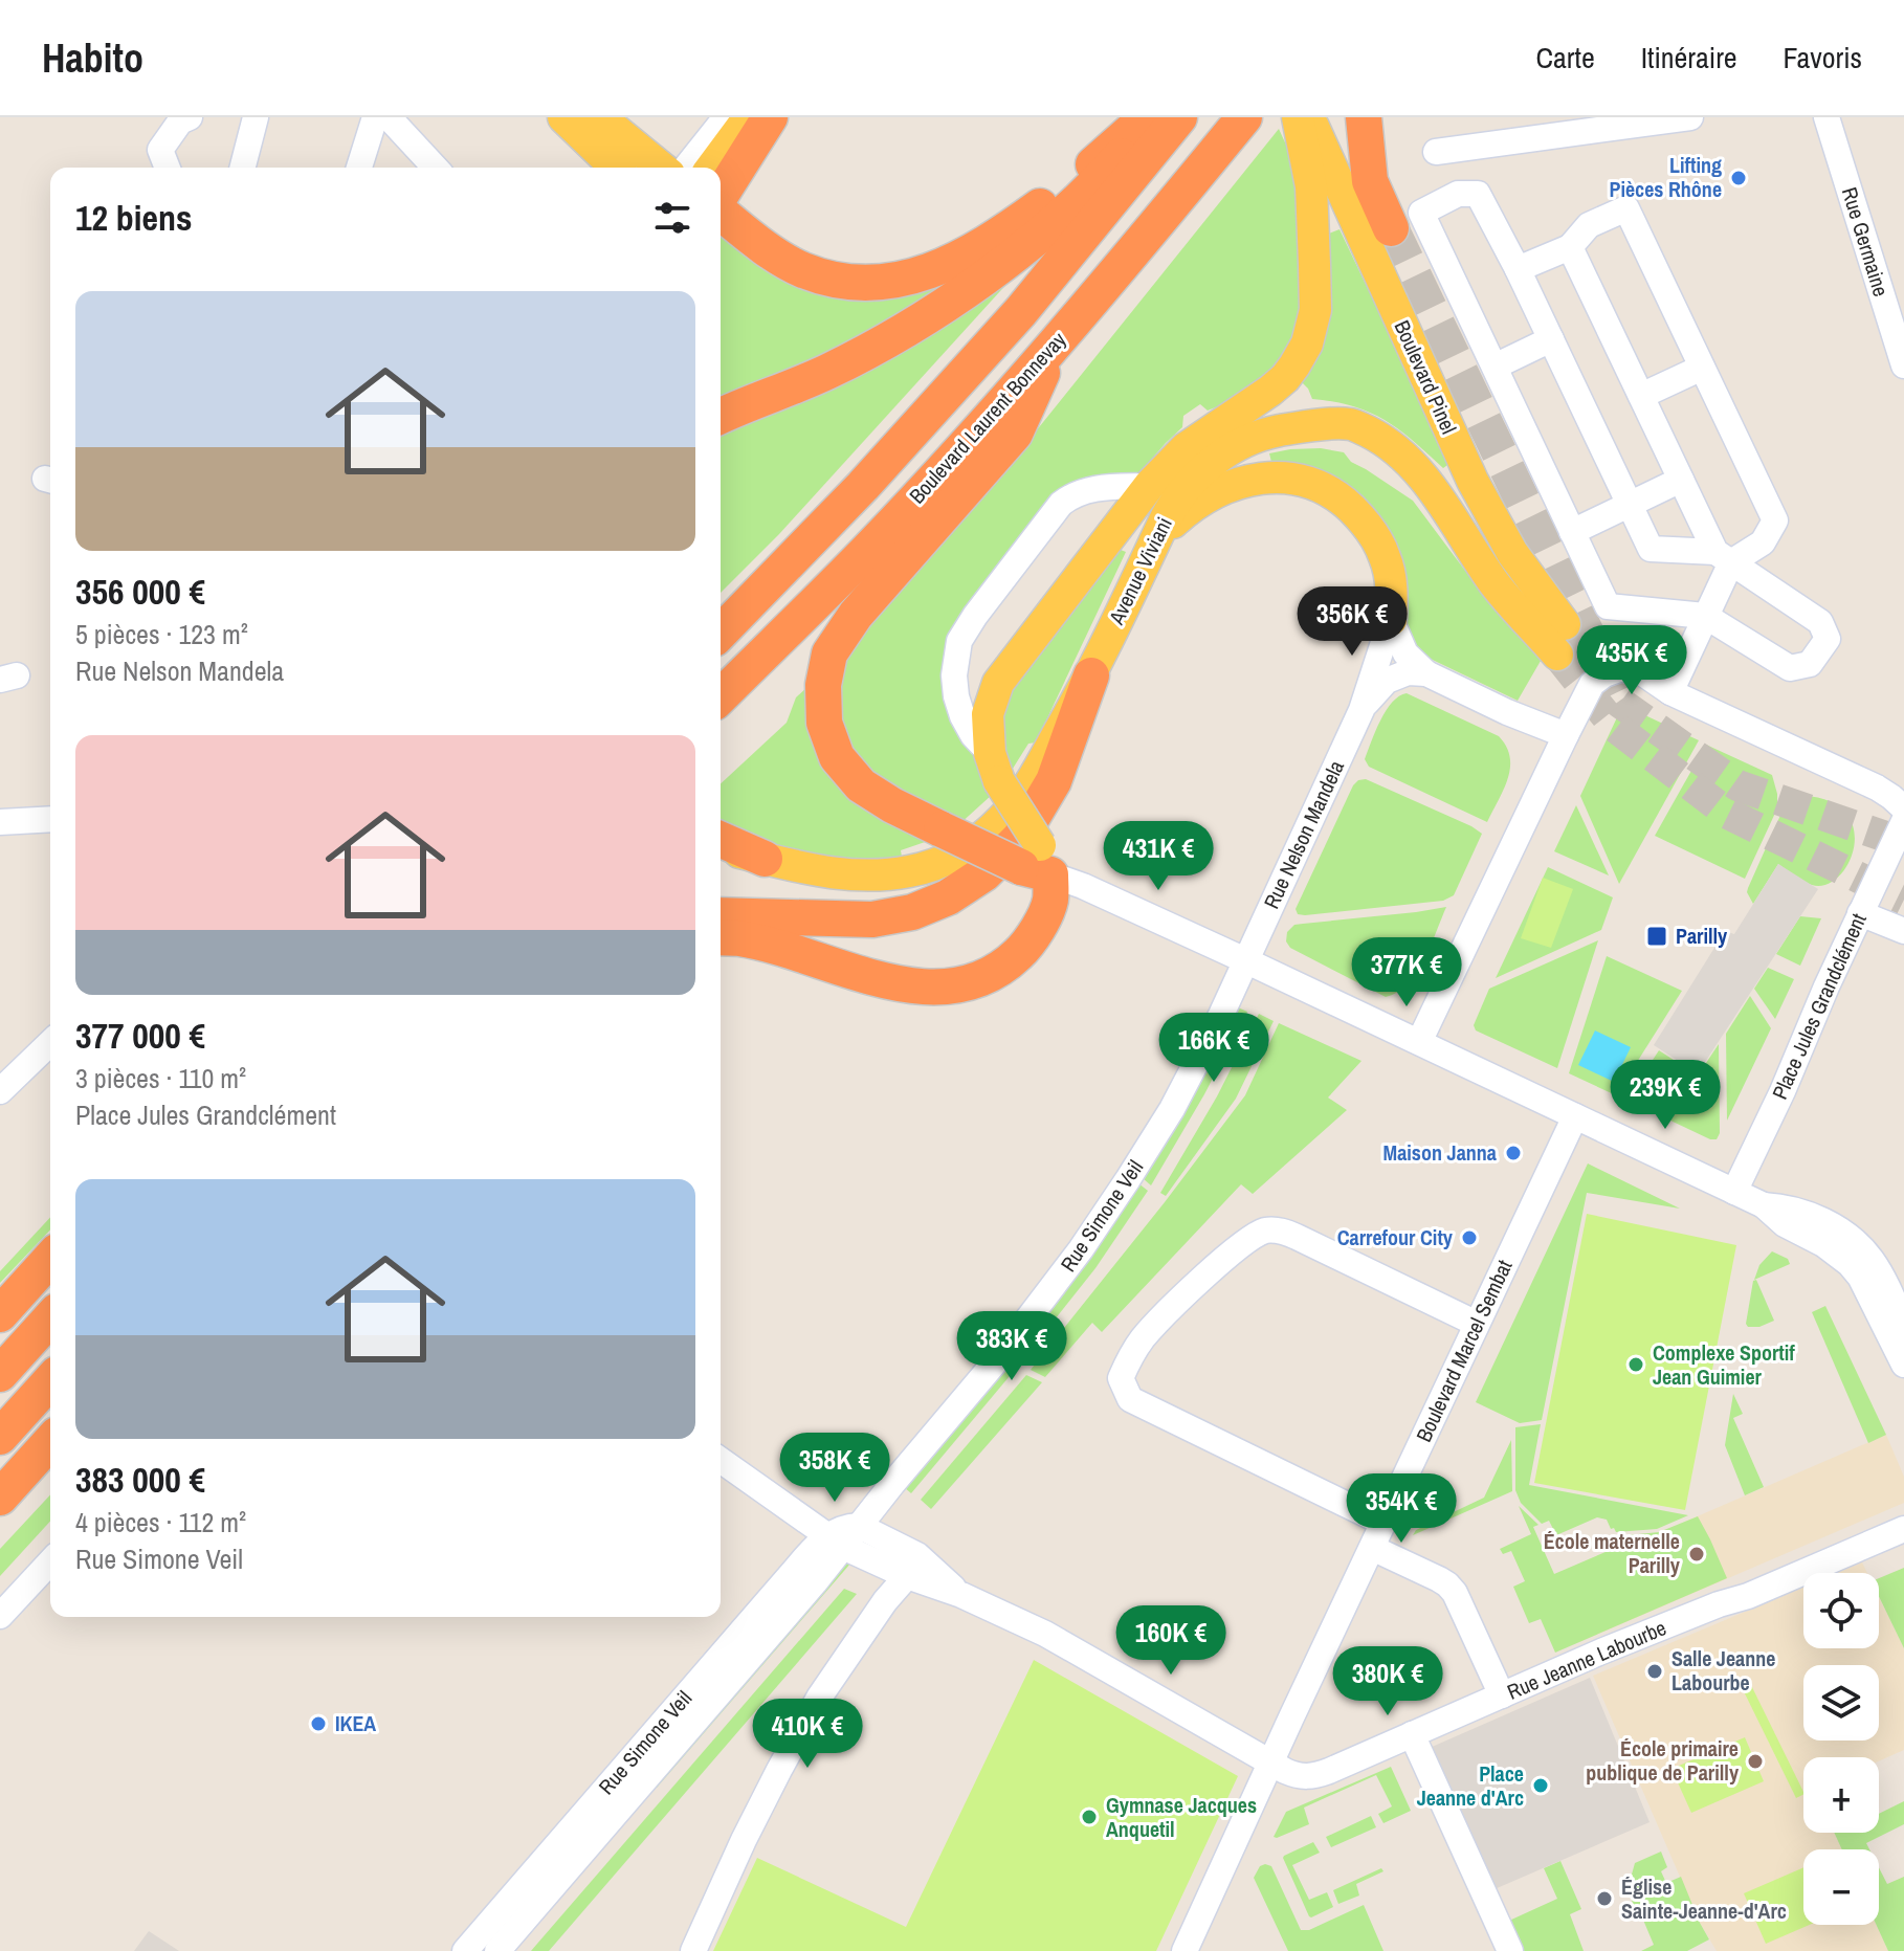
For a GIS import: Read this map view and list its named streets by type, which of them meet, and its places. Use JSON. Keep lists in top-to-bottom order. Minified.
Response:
{"streets":{"highway":["Boulevard Laurent Bonnevay"],"main road":["Boulevard Pinel","Avenue Viviani"],"street":["Rue Germaine","Rue Nelson Mandela","Place Jules Grandclément","Rue Simone Veil","Boulevard Marcel Sembat","Rue Jeanne Labourbe"]},"crossings":[["Boulevard Pinel","Avenue Viviani"],["Rue Nelson Mandela","Rue Simone Veil"],["Boulevard Marcel Sembat","Rue Jeanne Labourbe"]],"places":{"other":["Lifting Pièces Rhône","Maison Janna","Carrefour City","Complexe Sportif Jean Guimier","École maternelle Parilly","Salle Jeanne Labourbe","IKEA","École primaire publique de Parilly","Place Jeanne d'Arc","Gymnase Jacques Anquetil","Église Sainte-Jeanne-d'Arc"],"transit":["Parilly"]},"page":{"header":"Habito","nav":["Carte","Itinéraire","Favoris"],"heading":"12 biens","list":[{"name":"356 000 €","note":"5 pièces · 123 m² · Rue Nelson Mandela"},{"name":"377 000 €","note":"3 pièces · 110 m² · Place Jules Grandclément"},{"name":"383 000 €","note":"4 pièces · 112 m² · Rue Simone Veil"}],"price":["356K €","435K €","431K €","377K €","166K €","239K €","383K €","358K €","354K €","160K €","380K €","410K €"],"map_buttons":["+","−"]}}
